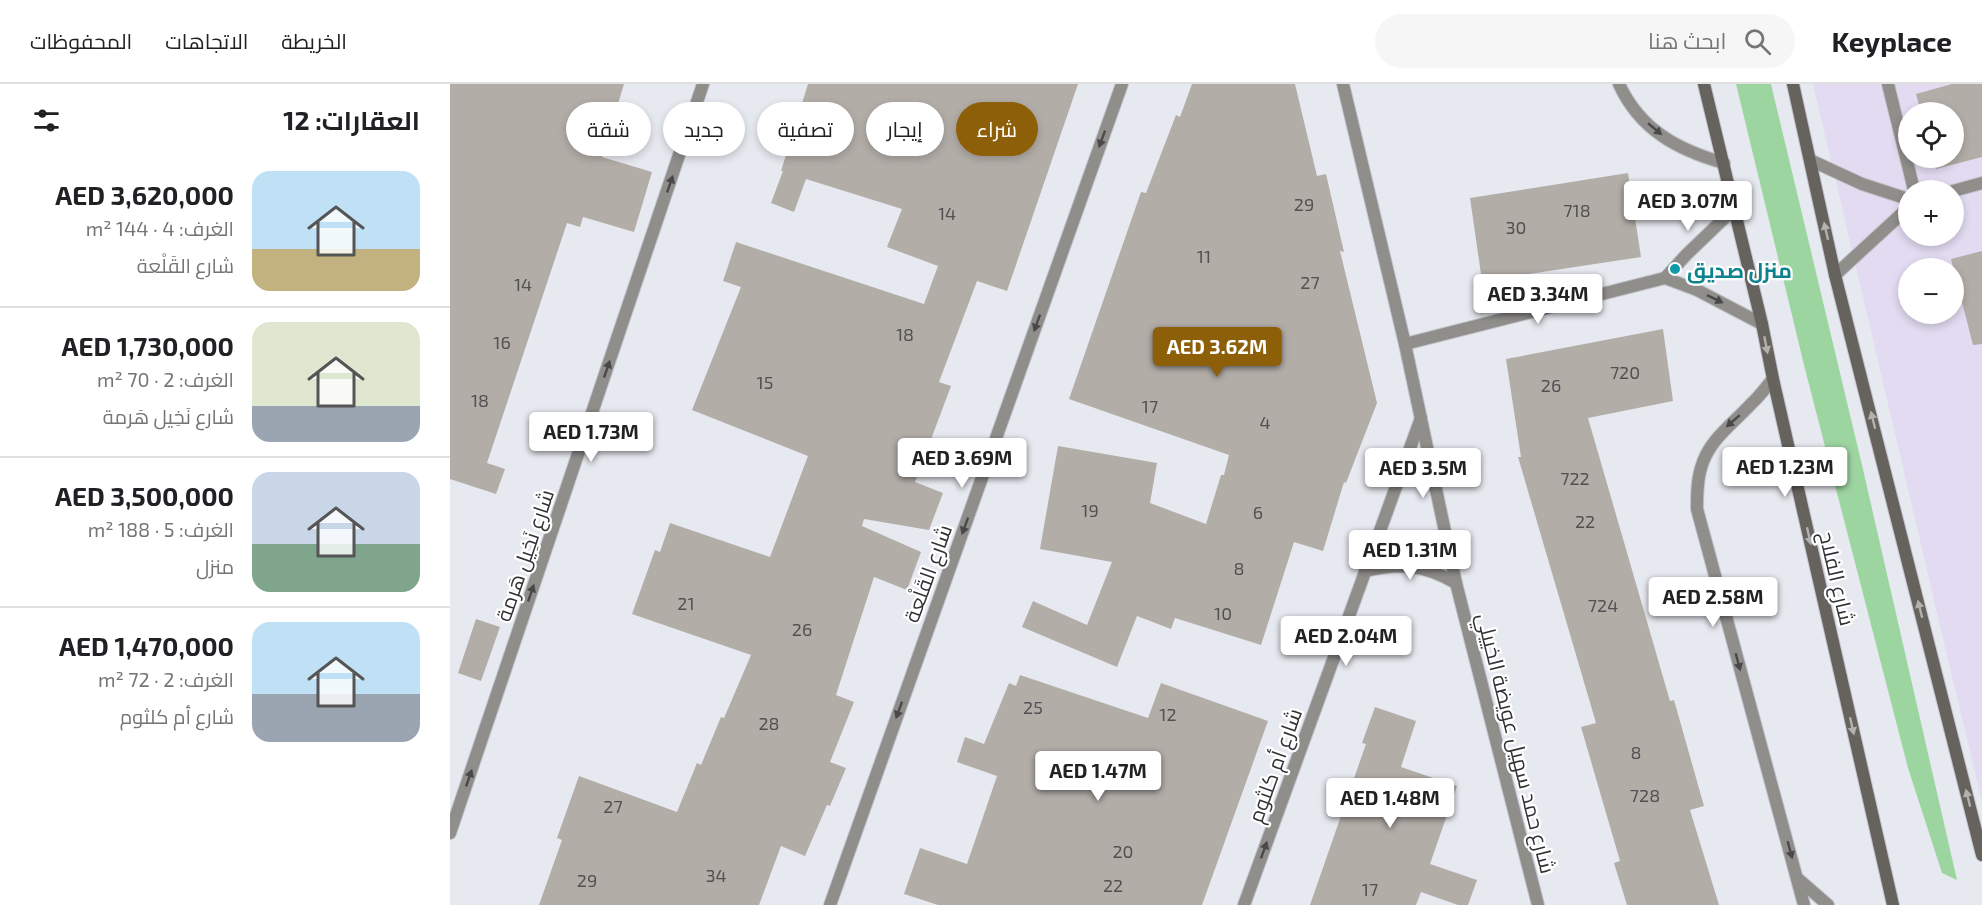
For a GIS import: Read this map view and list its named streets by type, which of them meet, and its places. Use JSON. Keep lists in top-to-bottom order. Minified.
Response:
{"streets":{"main road":["شارع الفلاح"],"street":["شارع نَخِيل هَرمة","شارع القَلْعة","شارع حمد سهيل عويضة الخييلي","شارع أم كلثوم"]},"crossings":[["شارع حمد سهيل عويضة الخييلي","شارع أم كلثوم"]],"one_way":["شارع نَخِيل هَرمة","شارع القَلْعة","شارع أم كلثوم"],"places":["منزل صديق"],"house_numbers":["29","718","14","30","11","27","14","18","16","720","15","26","18","17","4","722","19","6","22","8","21","724","10","26","25","12","28","8","728","27","20","34","29","22","17"],"page":{"header":"Keyplace","search":"ابحث هنا","nav":["الخريطة","الاتجاهات","المحفوظات"],"heading":"العقارات: 12","map_buttons":["+","−"],"chip":["شراء","إيجار","تصفية","جديد","شقة"],"list":[{"name":"AED 3,620,000","note":"الغرف: 4 · 144 m² · شارع القَلْعة"},{"name":"AED 1,730,000","note":"الغرف: 2 · 70 m² · شارع نَخِيل هَرمة"},{"name":"AED 3,500,000","note":"الغرف: 5 · 188 m² · منزل"},{"name":"AED 1,470,000","note":"الغرف: 2 · 72 m² · شارع أم كلثوم"}],"price":["AED 3.07M","AED 3.34M","AED 3.62M","AED 1.73M","AED 3.69M","AED 1.23M","AED 3.5M","AED 1.31M","AED 2.58M","AED 2.04M","AED 1.47M","AED 1.48M"]}}
